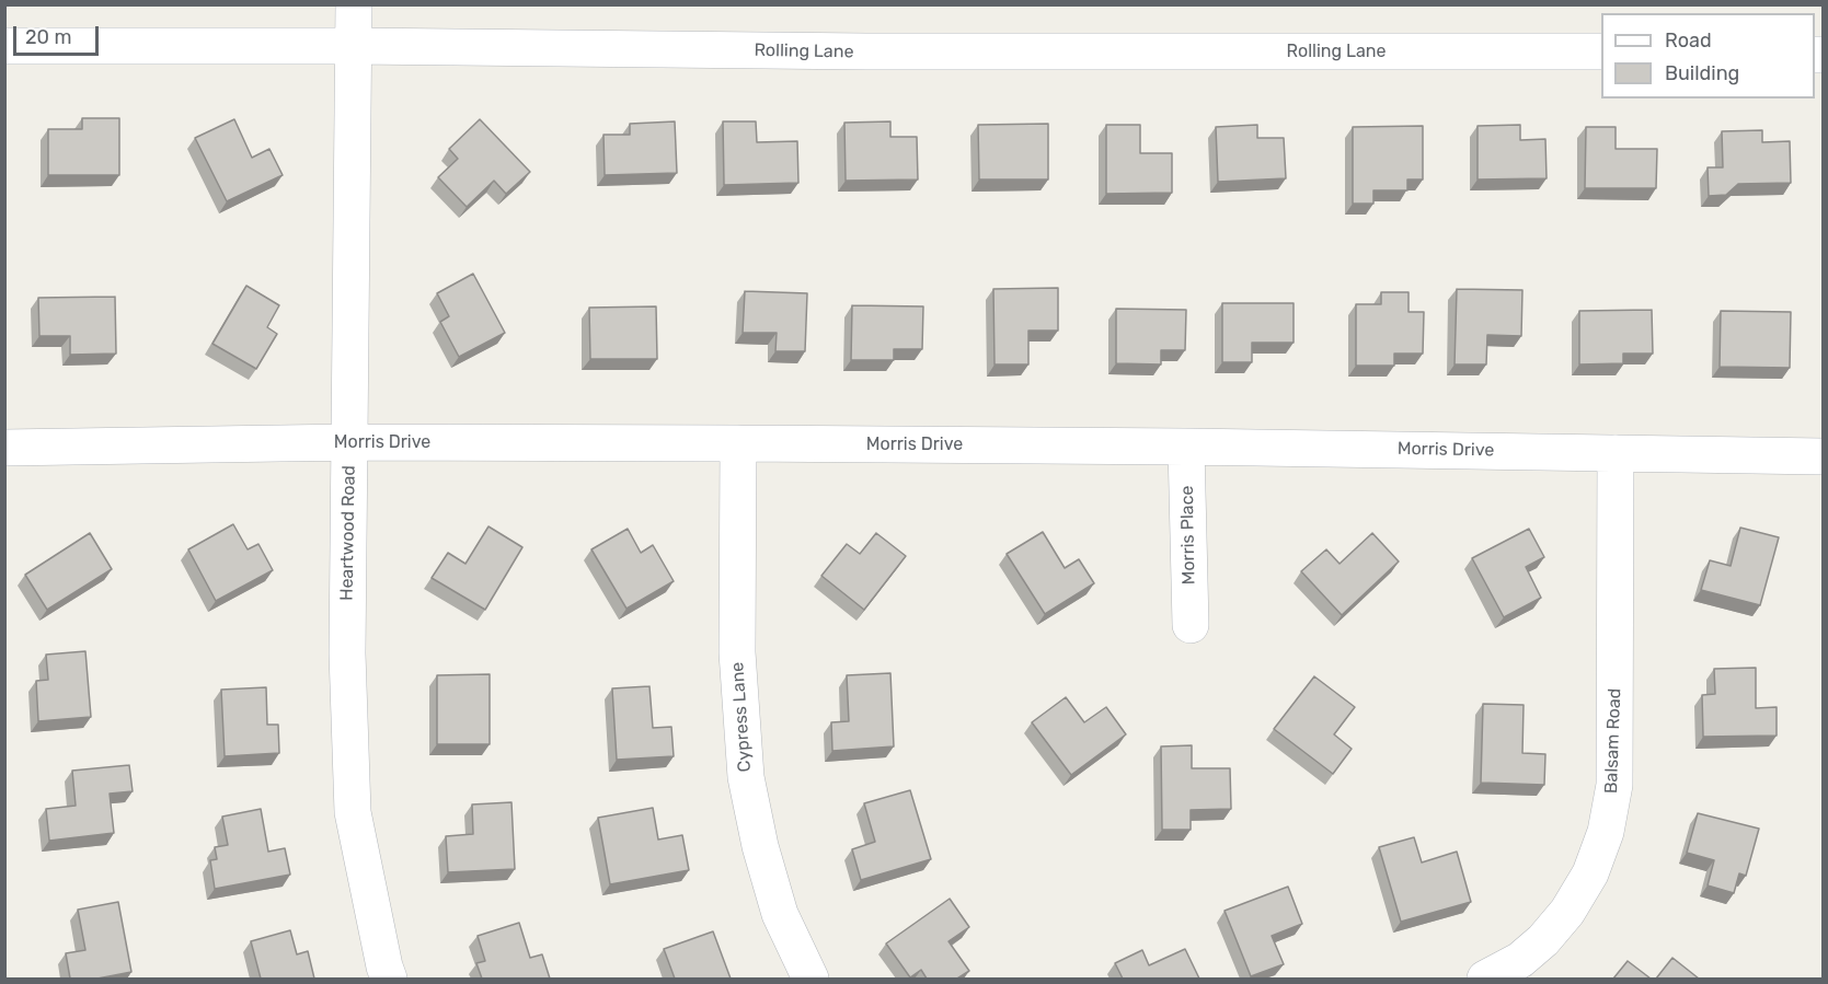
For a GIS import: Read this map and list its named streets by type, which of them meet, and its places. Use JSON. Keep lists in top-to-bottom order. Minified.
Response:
{"streets":{"street":["Rolling Lane","Morris Drive","Heartwood Road","Morris Place","Cypress Lane","Balsam Road"]},"crossings":[["Rolling Lane","Heartwood Road"],["Morris Drive","Heartwood Road"],["Morris Drive","Morris Place"],["Morris Drive","Cypress Lane"],["Morris Drive","Balsam Road"]],"legend":["Road","Building"],"scale_bar":"20 m"}
